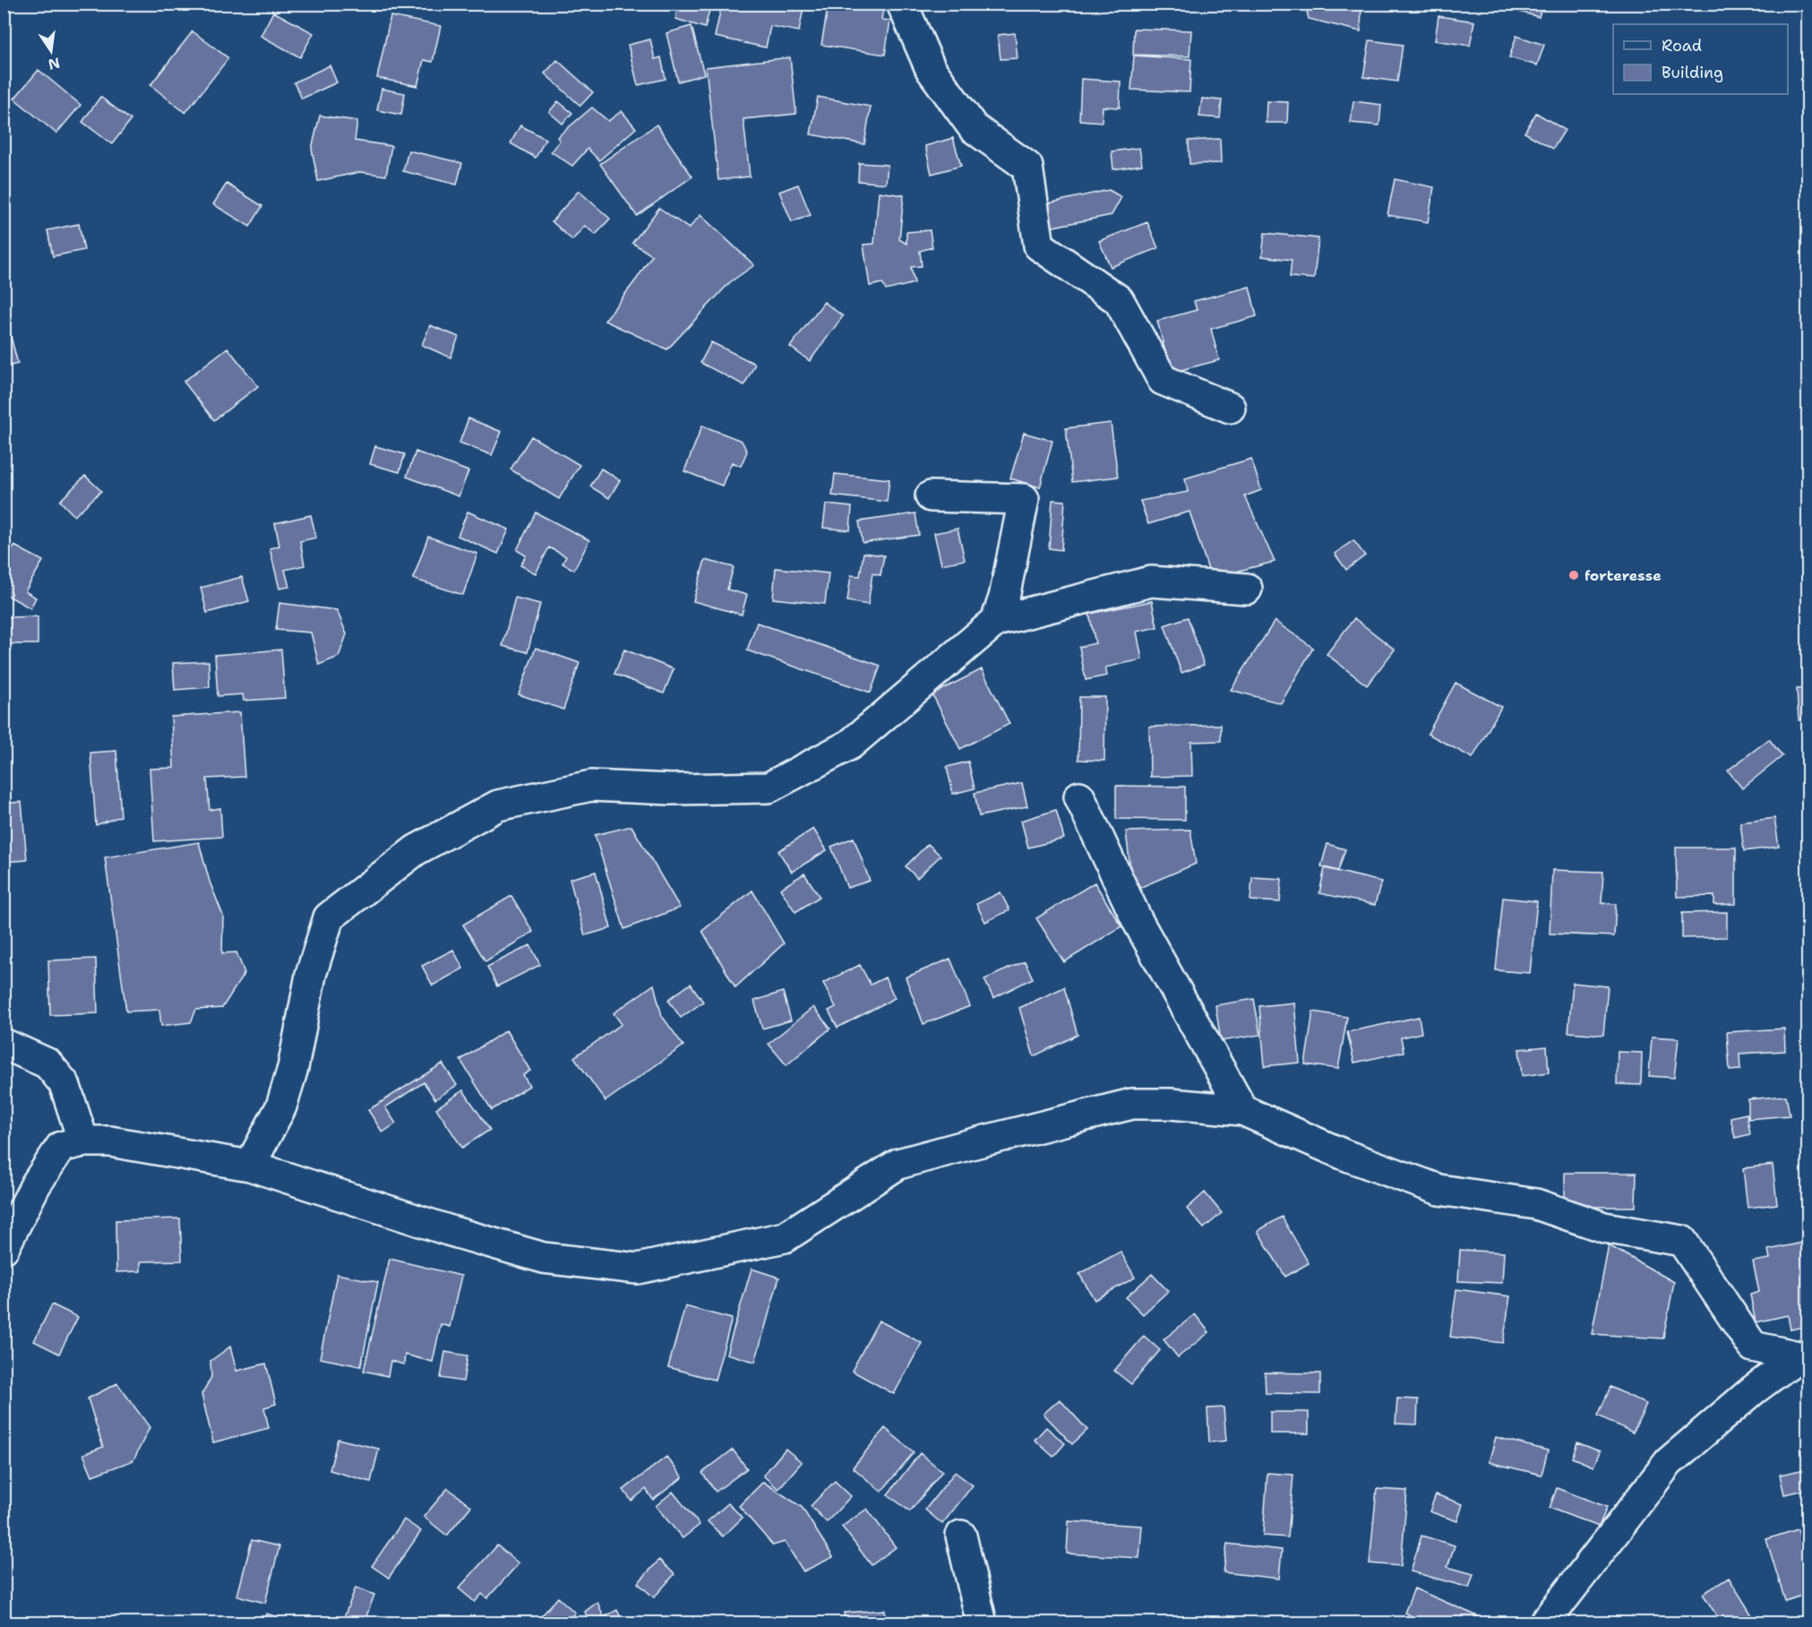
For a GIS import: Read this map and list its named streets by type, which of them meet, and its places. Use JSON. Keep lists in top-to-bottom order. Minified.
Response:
{"places":["forteresse"],"legend":["Road","Building"],"north":"bottom"}
